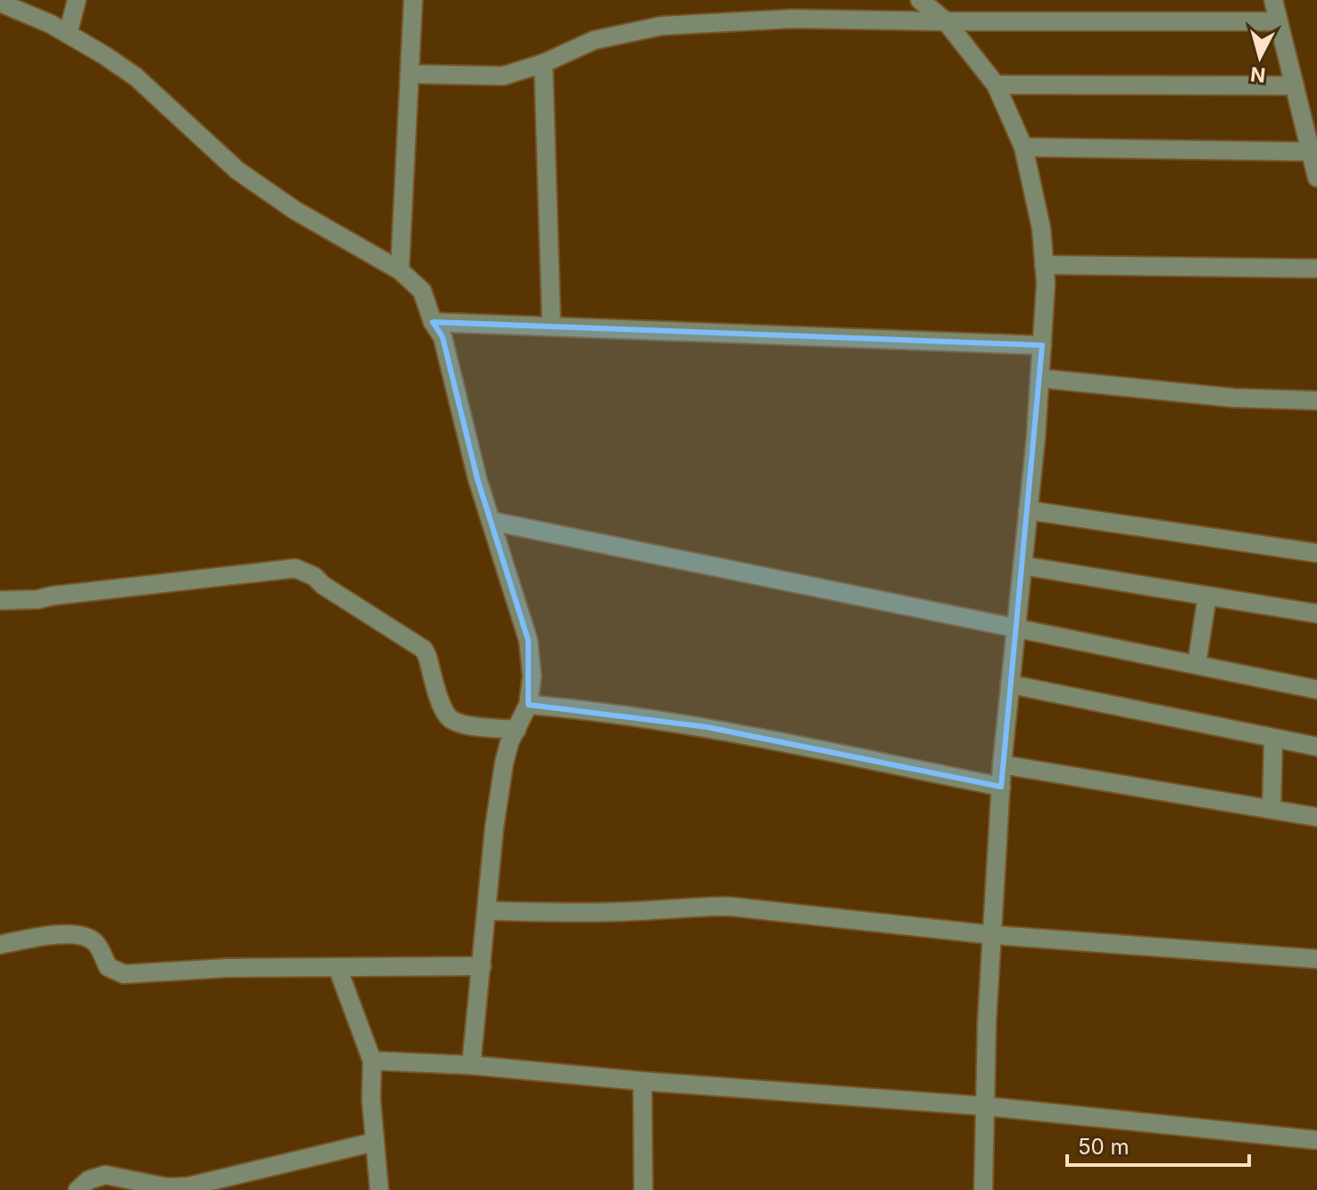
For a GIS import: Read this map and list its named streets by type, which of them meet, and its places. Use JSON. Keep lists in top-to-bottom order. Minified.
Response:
{"scale_bar":"50 m","north":"bottom"}
